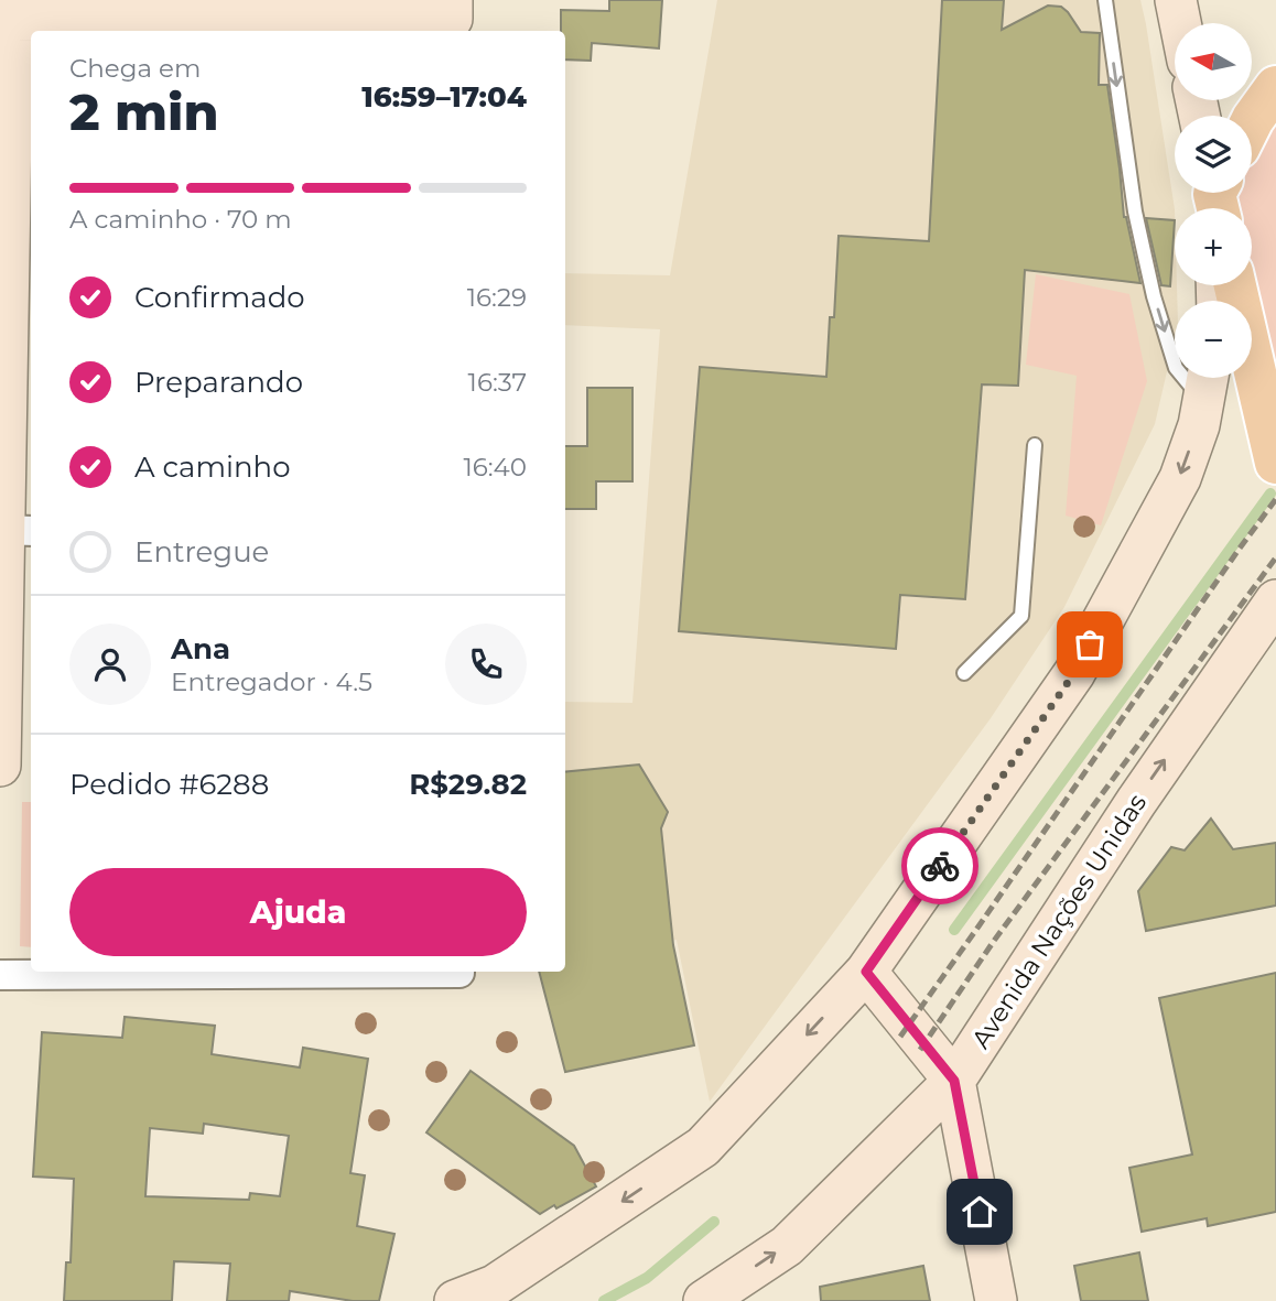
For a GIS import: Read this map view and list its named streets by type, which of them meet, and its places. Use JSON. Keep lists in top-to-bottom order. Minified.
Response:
{"streets":{"main road":["Avenida Nações Unidas"]},"north":"left","page":{"map_buttons":["+","−"],"heading":["2 min","Chega em","16:59–17:04"],"panel":["Ana","Entregador · 4.5","Pedido #6288","R$29.82"],"bar":"A caminho · 70 m","list":[["Confirmado","16:29"],["Preparando","16:37"],["A caminho","16:40"],"Entregue"],"buttons":"Ajuda"}}
